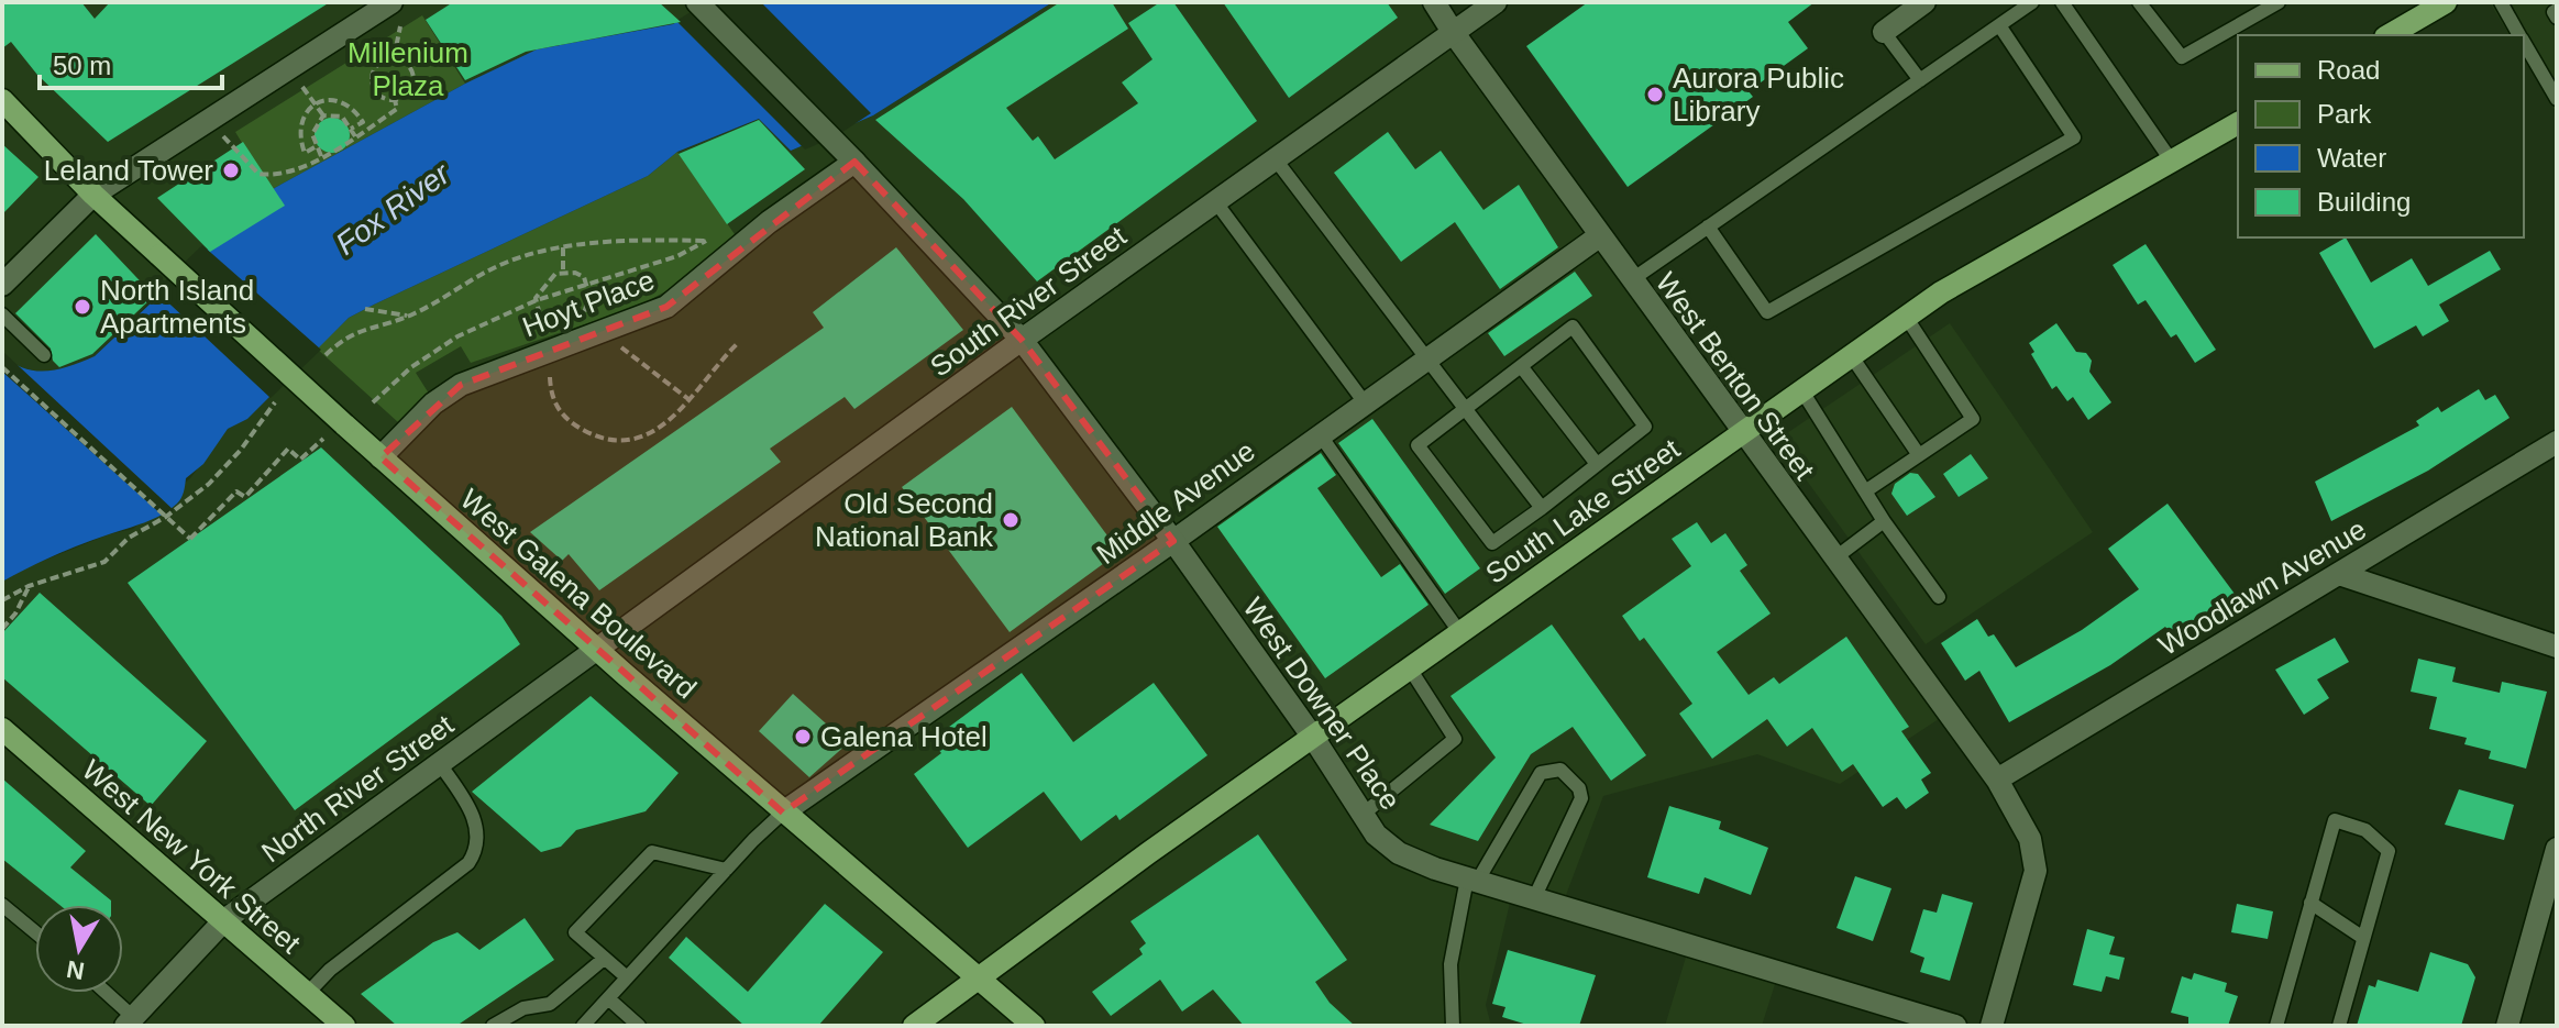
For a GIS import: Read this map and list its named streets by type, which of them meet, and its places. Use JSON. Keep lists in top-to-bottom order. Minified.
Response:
{"streets":{"main road":["South Lake Street","West Galena Boulevard","West New York Street"],"street":["South River Street","Hoyt Place","West Benton Street","Middle Avenue","Woodlawn Avenue","West Downer Place","North River Street"]},"crossings":[["South River Street","West Benton Street"],["South River Street","West Galena Boulevard"],["South River Street","West Downer Place"],["South River Street","North River Street"],["Hoyt Place","West Galena Boulevard"],["Hoyt Place","West Downer Place"],["West Benton Street","Middle Avenue"],["West Benton Street","South Lake Street"],["West Benton Street","Woodlawn Avenue"],["Middle Avenue","West Galena Boulevard"],["Middle Avenue","West Downer Place"],["South Lake Street","West Galena Boulevard"],["South Lake Street","West Downer Place"],["West Galena Boulevard","North River Street"],["North River Street","West New York Street"]],"water":["Fox River"],"parks":["Millenium Plaza"],"places":["Aurora Public Library","Leland Tower","North Island Apartments","Old Second National Bank","Galena Hotel"],"legend":["Road","Park","Water","Building"],"scale_bar":"50 m","north":"bottom"}
